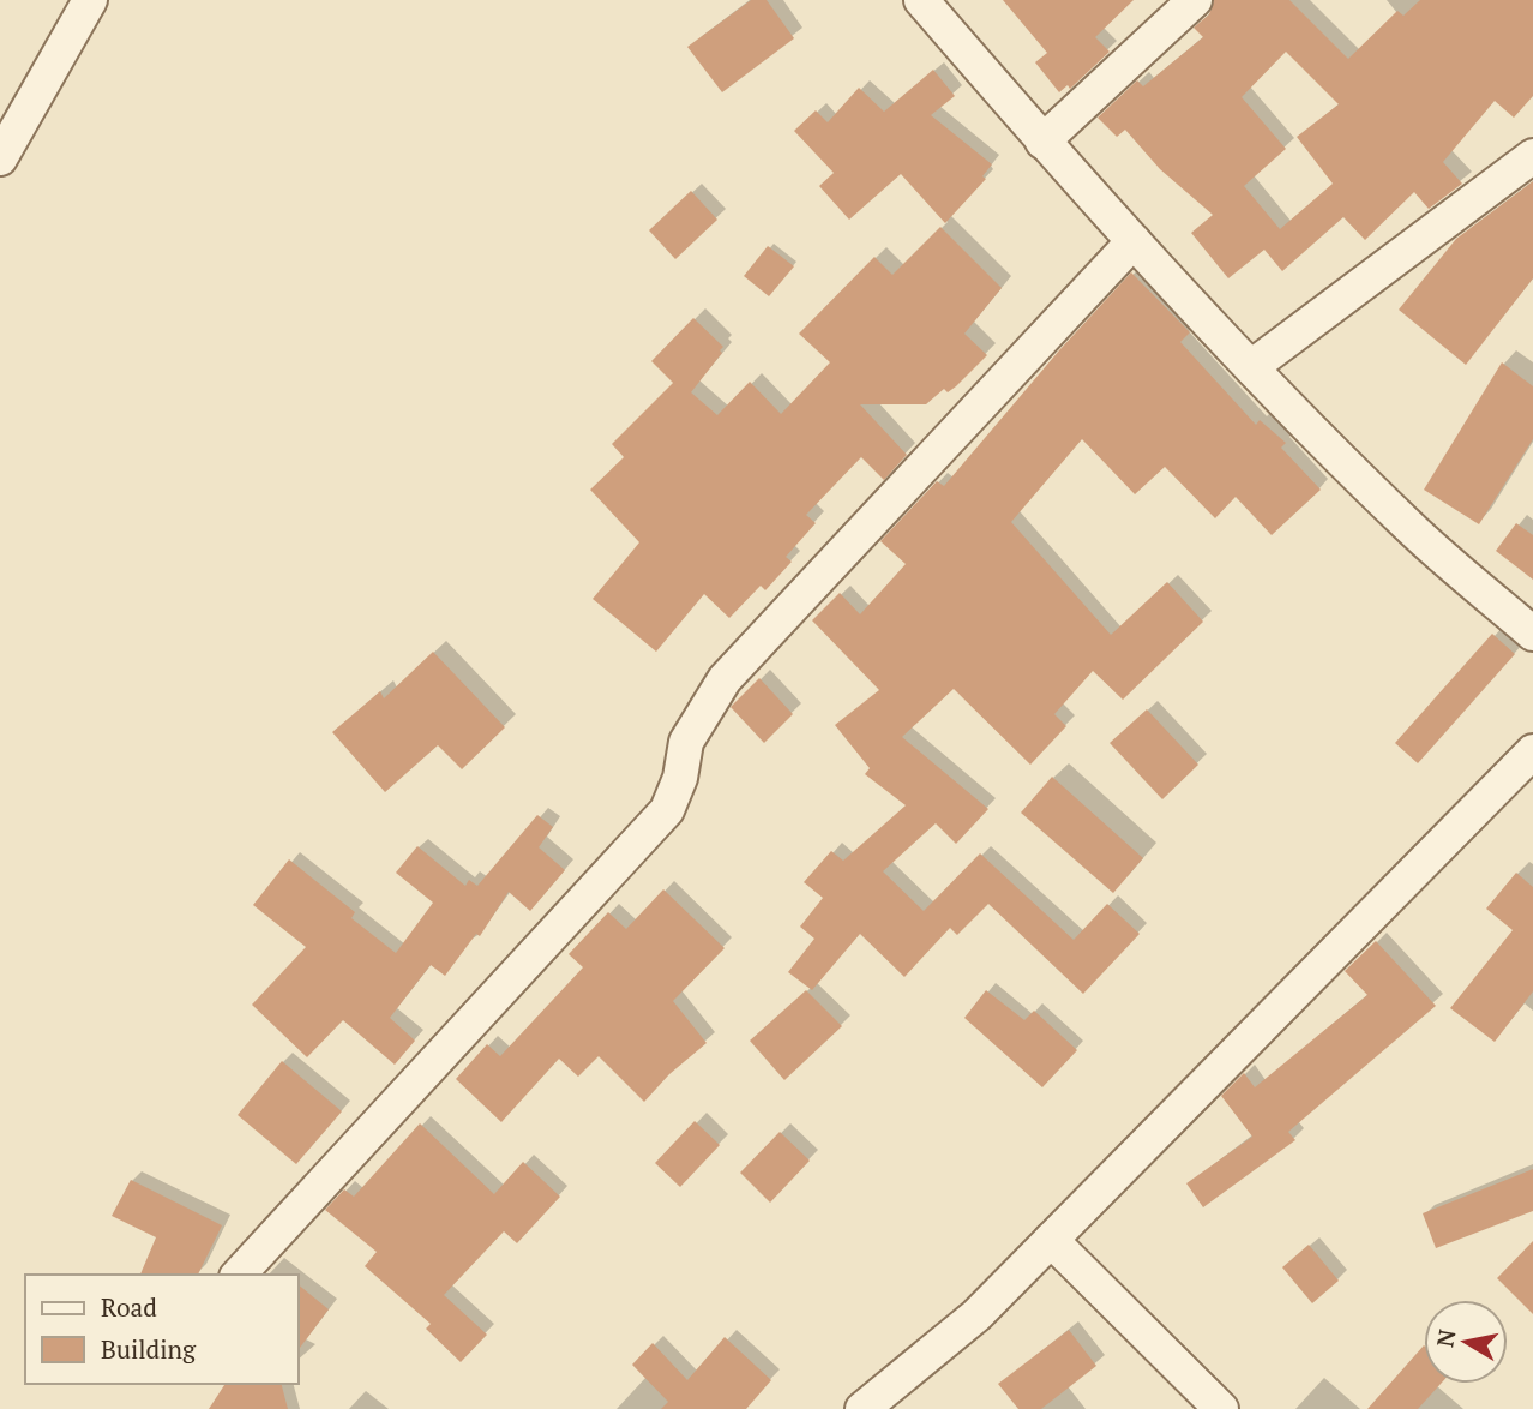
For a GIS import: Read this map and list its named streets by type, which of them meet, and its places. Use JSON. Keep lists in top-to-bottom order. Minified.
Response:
{"legend":["Road","Building"],"north":"left"}
